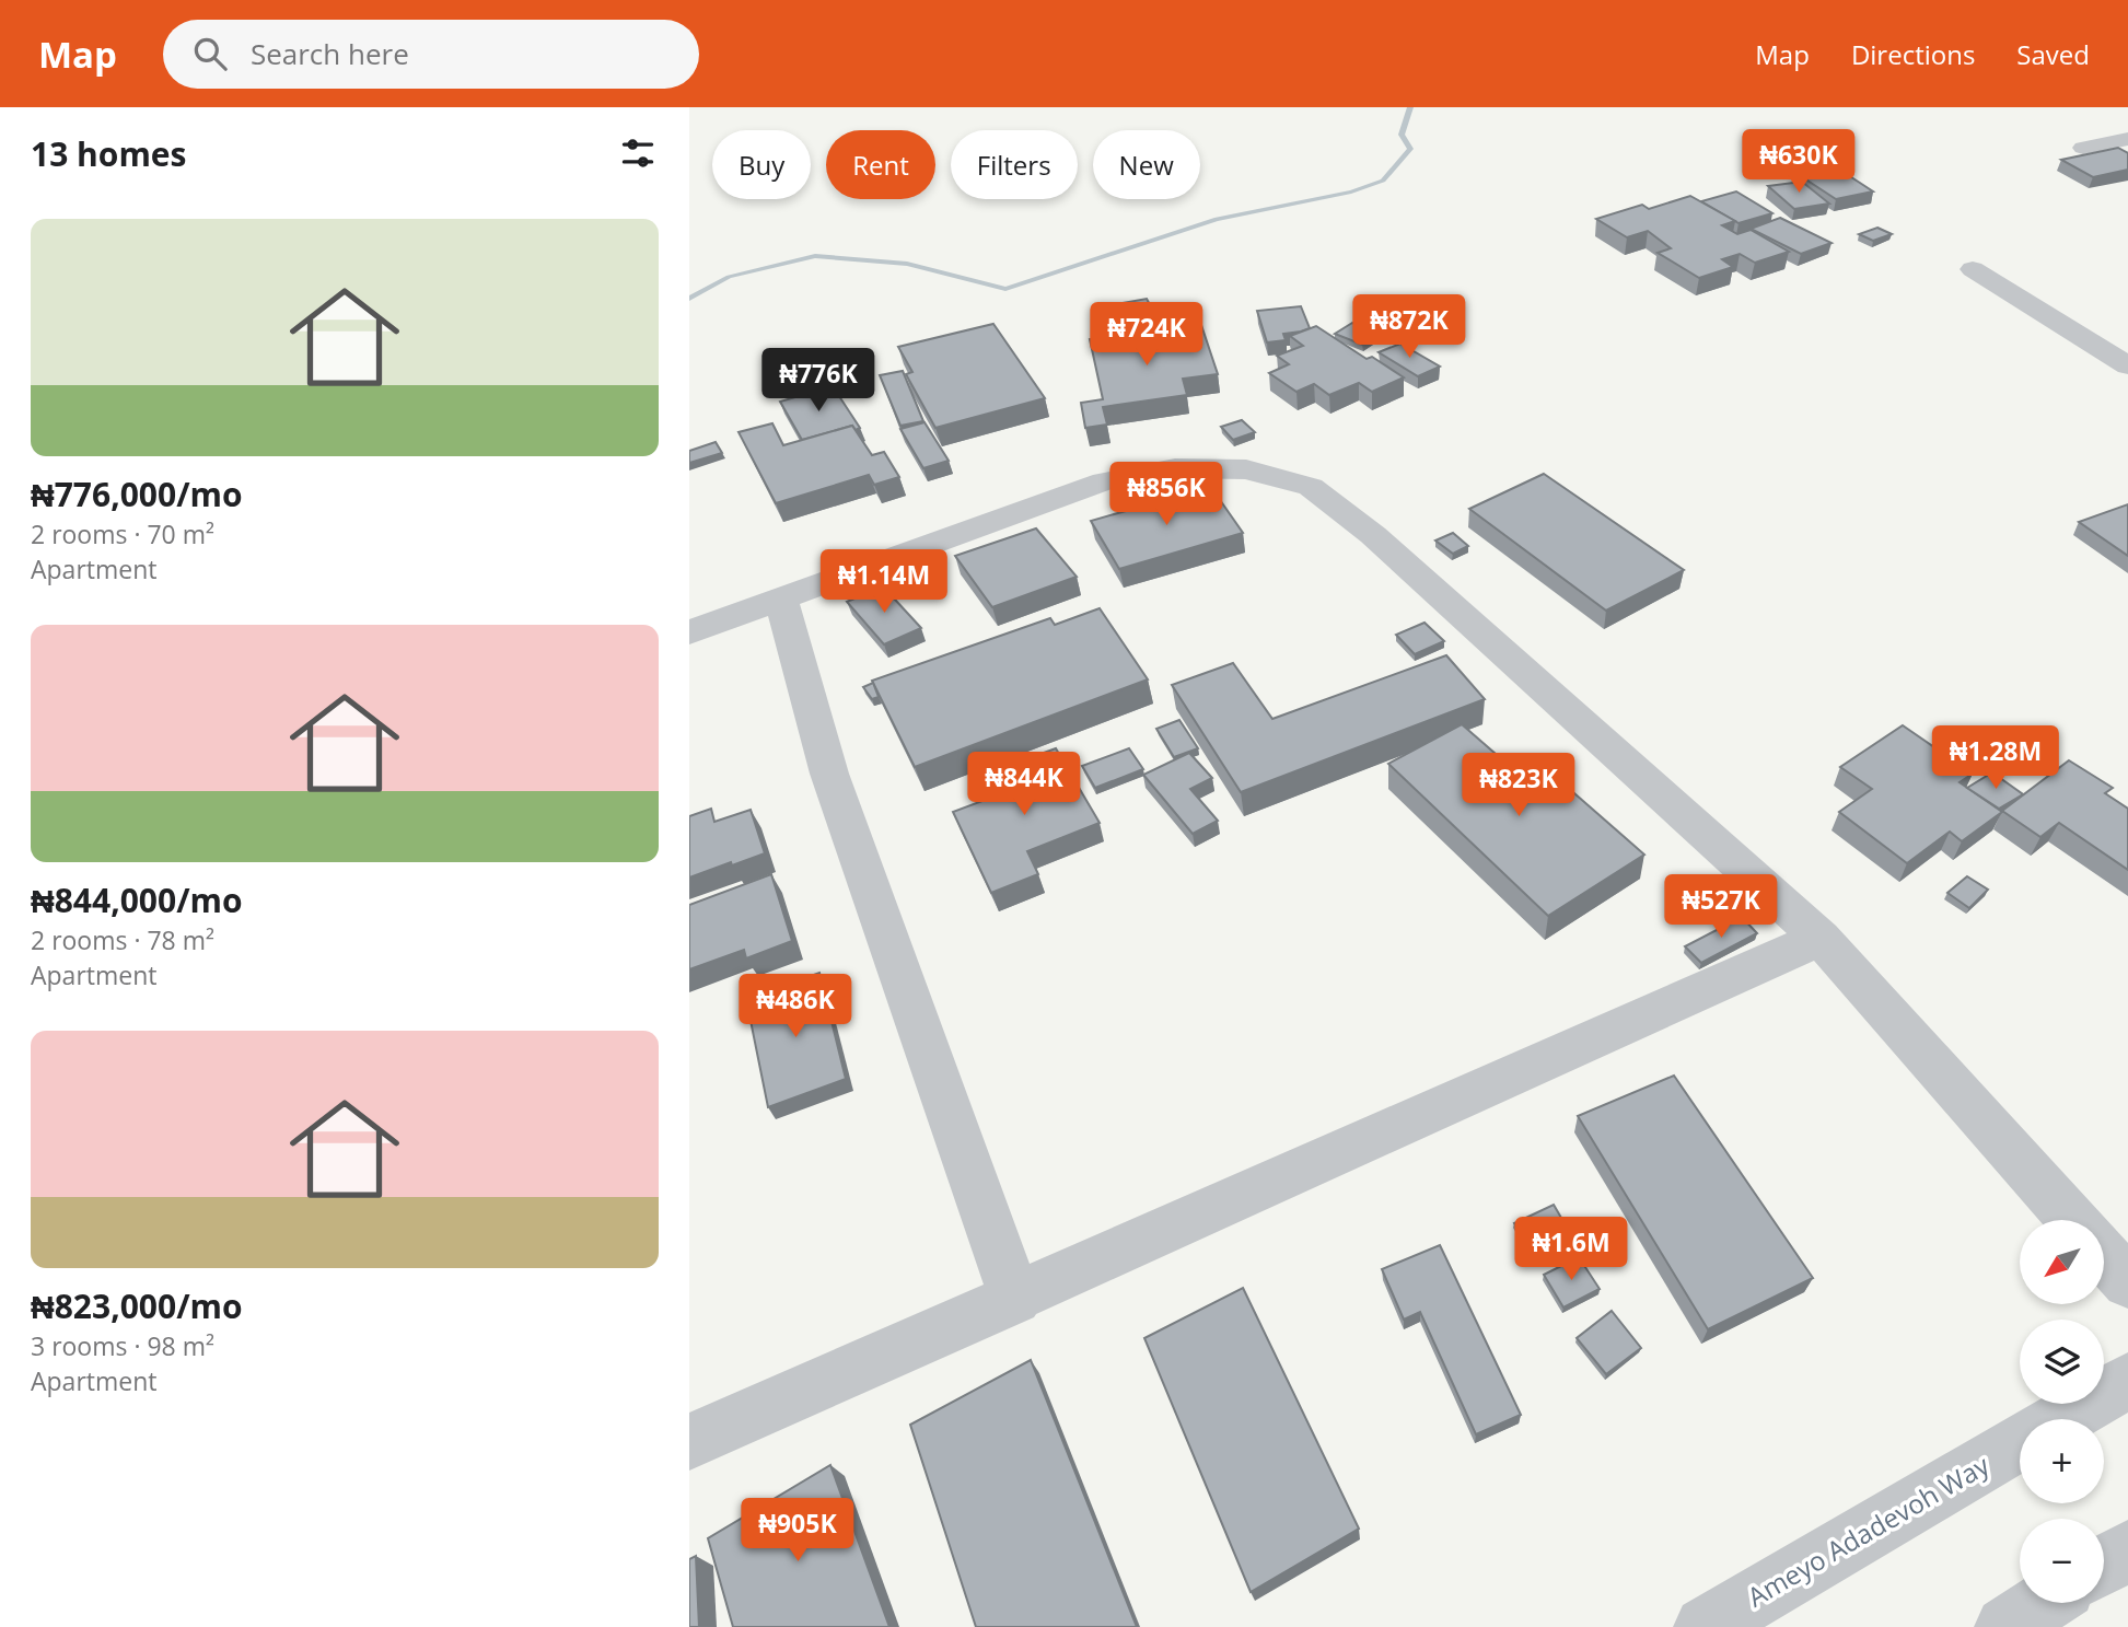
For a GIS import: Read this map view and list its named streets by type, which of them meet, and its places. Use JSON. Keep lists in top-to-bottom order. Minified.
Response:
{"streets":{"street":["Ameyo Adadevoh Way"]},"north":"bottom left","page":{"header":"Map","search":"Search here","nav":["Map","Directions","Saved"],"heading":"13 homes","price":["₦630K","₦872K","₦724K","₦776K","₦856K","₦1.14M","₦1.28M","₦844K","₦823K","₦527K","₦486K","₦1.6M","₦905K"],"chip":["Buy","Rent","Filters","New"],"list":[{"name":"₦776,000/mo","note":"2 rooms · 70 m² · Apartment"},{"name":"₦844,000/mo","note":"2 rooms · 78 m² · Apartment"},{"name":"₦823,000/mo","note":"3 rooms · 98 m² · Apartment"}],"map_buttons":["+","−"]}}
